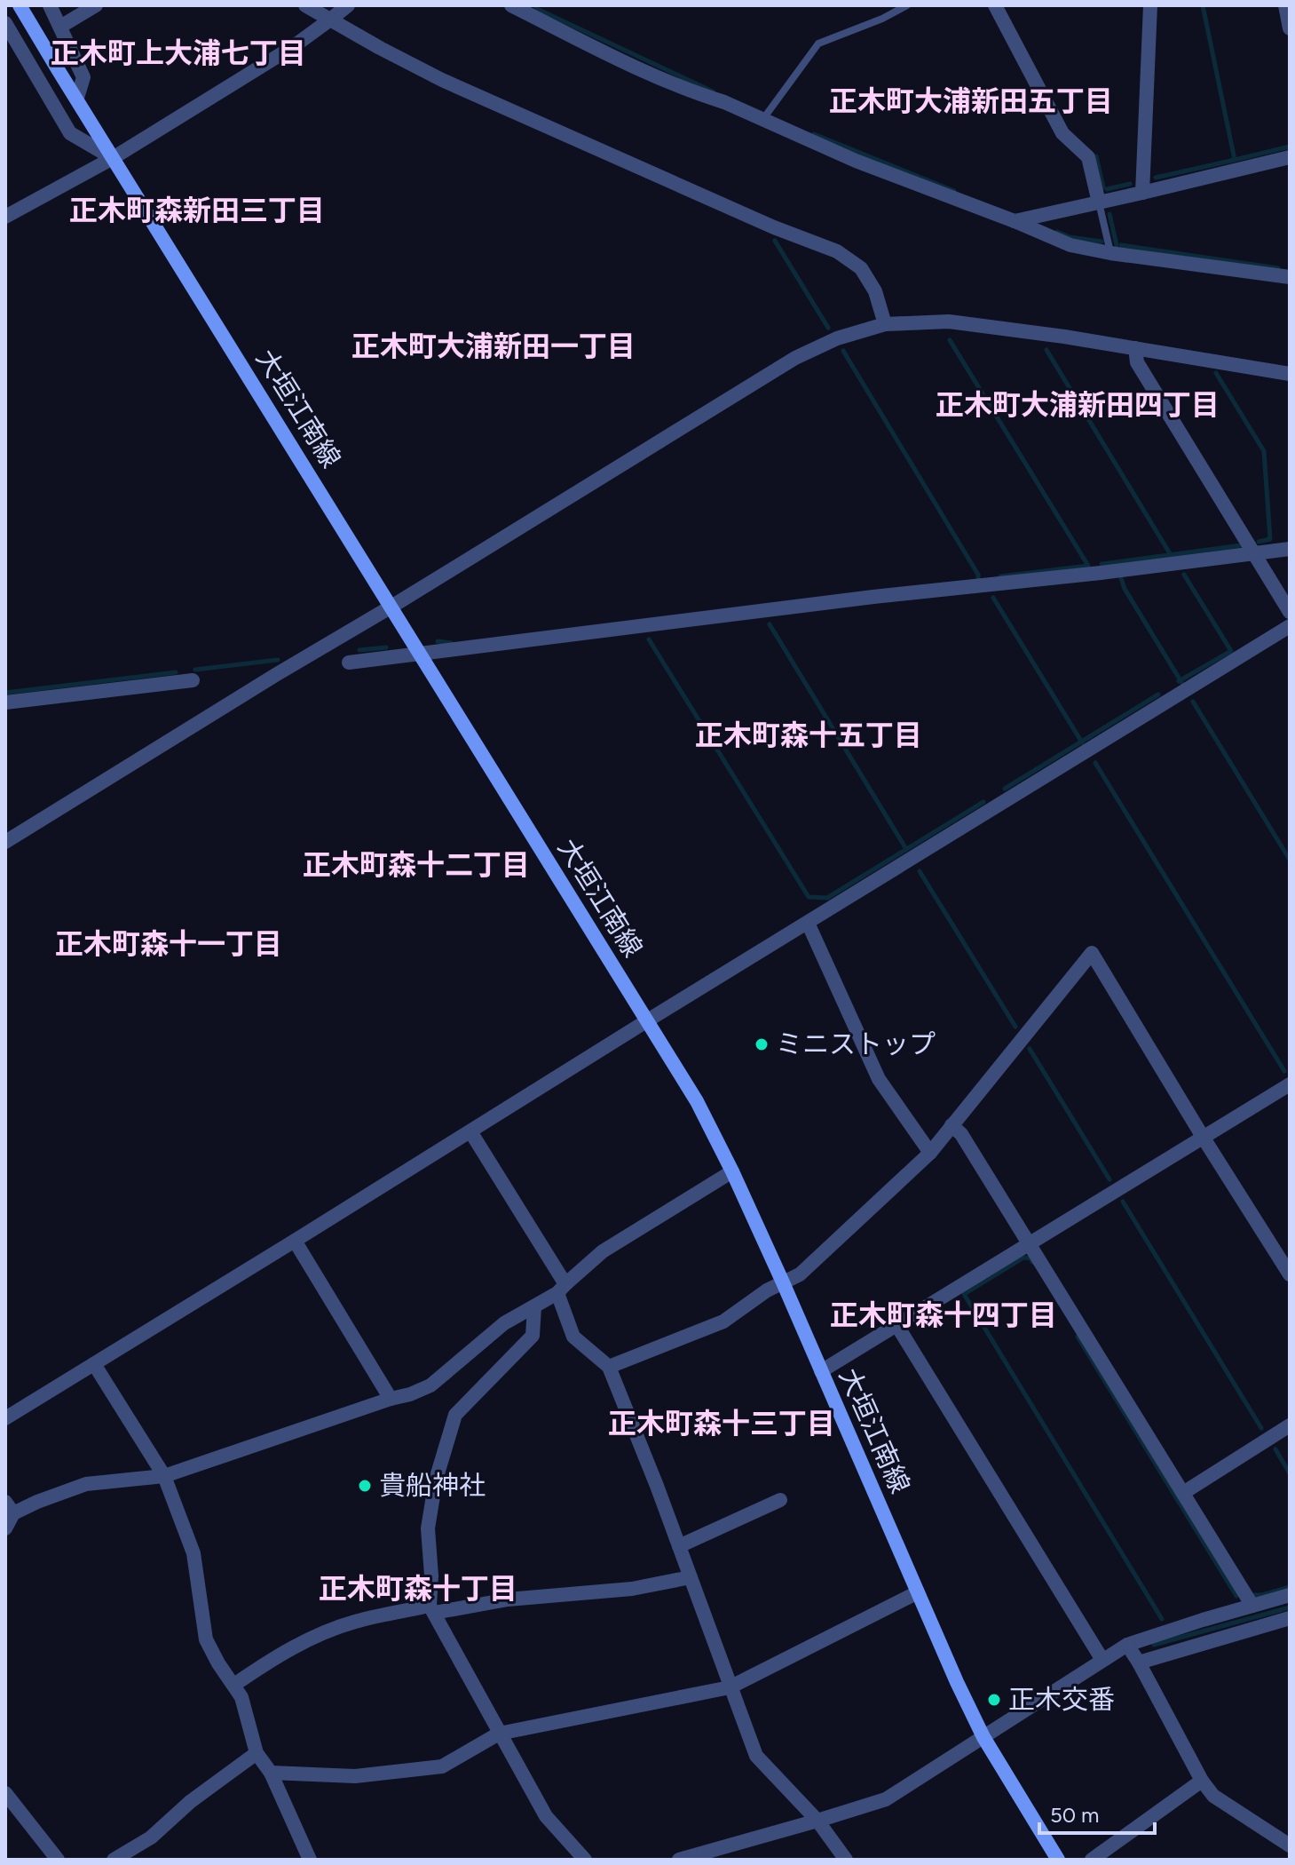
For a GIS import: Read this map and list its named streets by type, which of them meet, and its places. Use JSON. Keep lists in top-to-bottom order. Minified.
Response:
{"streets":{"main road":["大垣江南線"]},"districts":["正木町上大浦七丁目","正木町大浦新田五丁目","正木町森新田三丁目","正木町大浦新田一丁目","正木町大浦新田四丁目","正木町森十五丁目","正木町森十二丁目","正木町森十一丁目","正木町森十四丁目","正木町森十三丁目","正木町森十丁目"],"places":["ミニストップ","貴船神社","正木交番"],"scale_bar":"50 m"}
